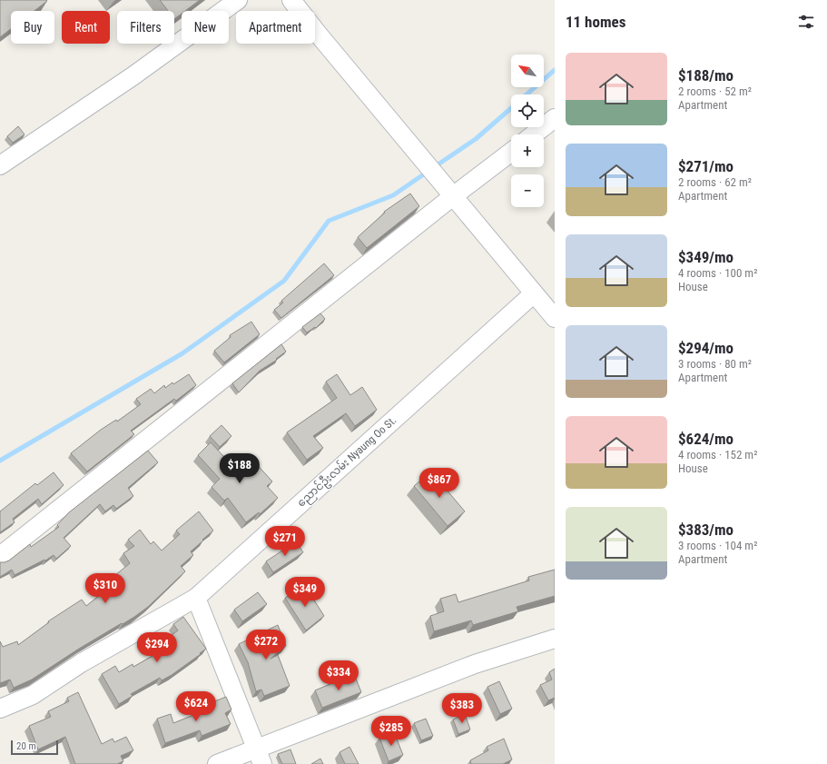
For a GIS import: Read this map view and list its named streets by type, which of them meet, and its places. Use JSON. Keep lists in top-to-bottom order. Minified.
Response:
{"streets":{"street":["ညောင်ဦးလမ်း Nyaung Oo St."]},"scale_bar":"20 m","north":"top left","page":{"heading":"11 homes","chip":["Buy","Rent","Filters","New","Apartment"],"list":[{"name":"$188/mo","note":"2 rooms · 52 m² · Apartment"},{"name":"$271/mo","note":"2 rooms · 62 m² · Apartment"},{"name":"$349/mo","note":"4 rooms · 100 m² · House"},{"name":"$294/mo","note":"3 rooms · 80 m² · Apartment"},{"name":"$624/mo","note":"4 rooms · 152 m² · House"},{"name":"$383/mo","note":"3 rooms · 104 m² · Apartment"}],"map_buttons":["+","−"],"price":["$188","$867","$271","$310","$349","$272","$294","$334","$624","$383","$285"],"scale":"20 m"}}
